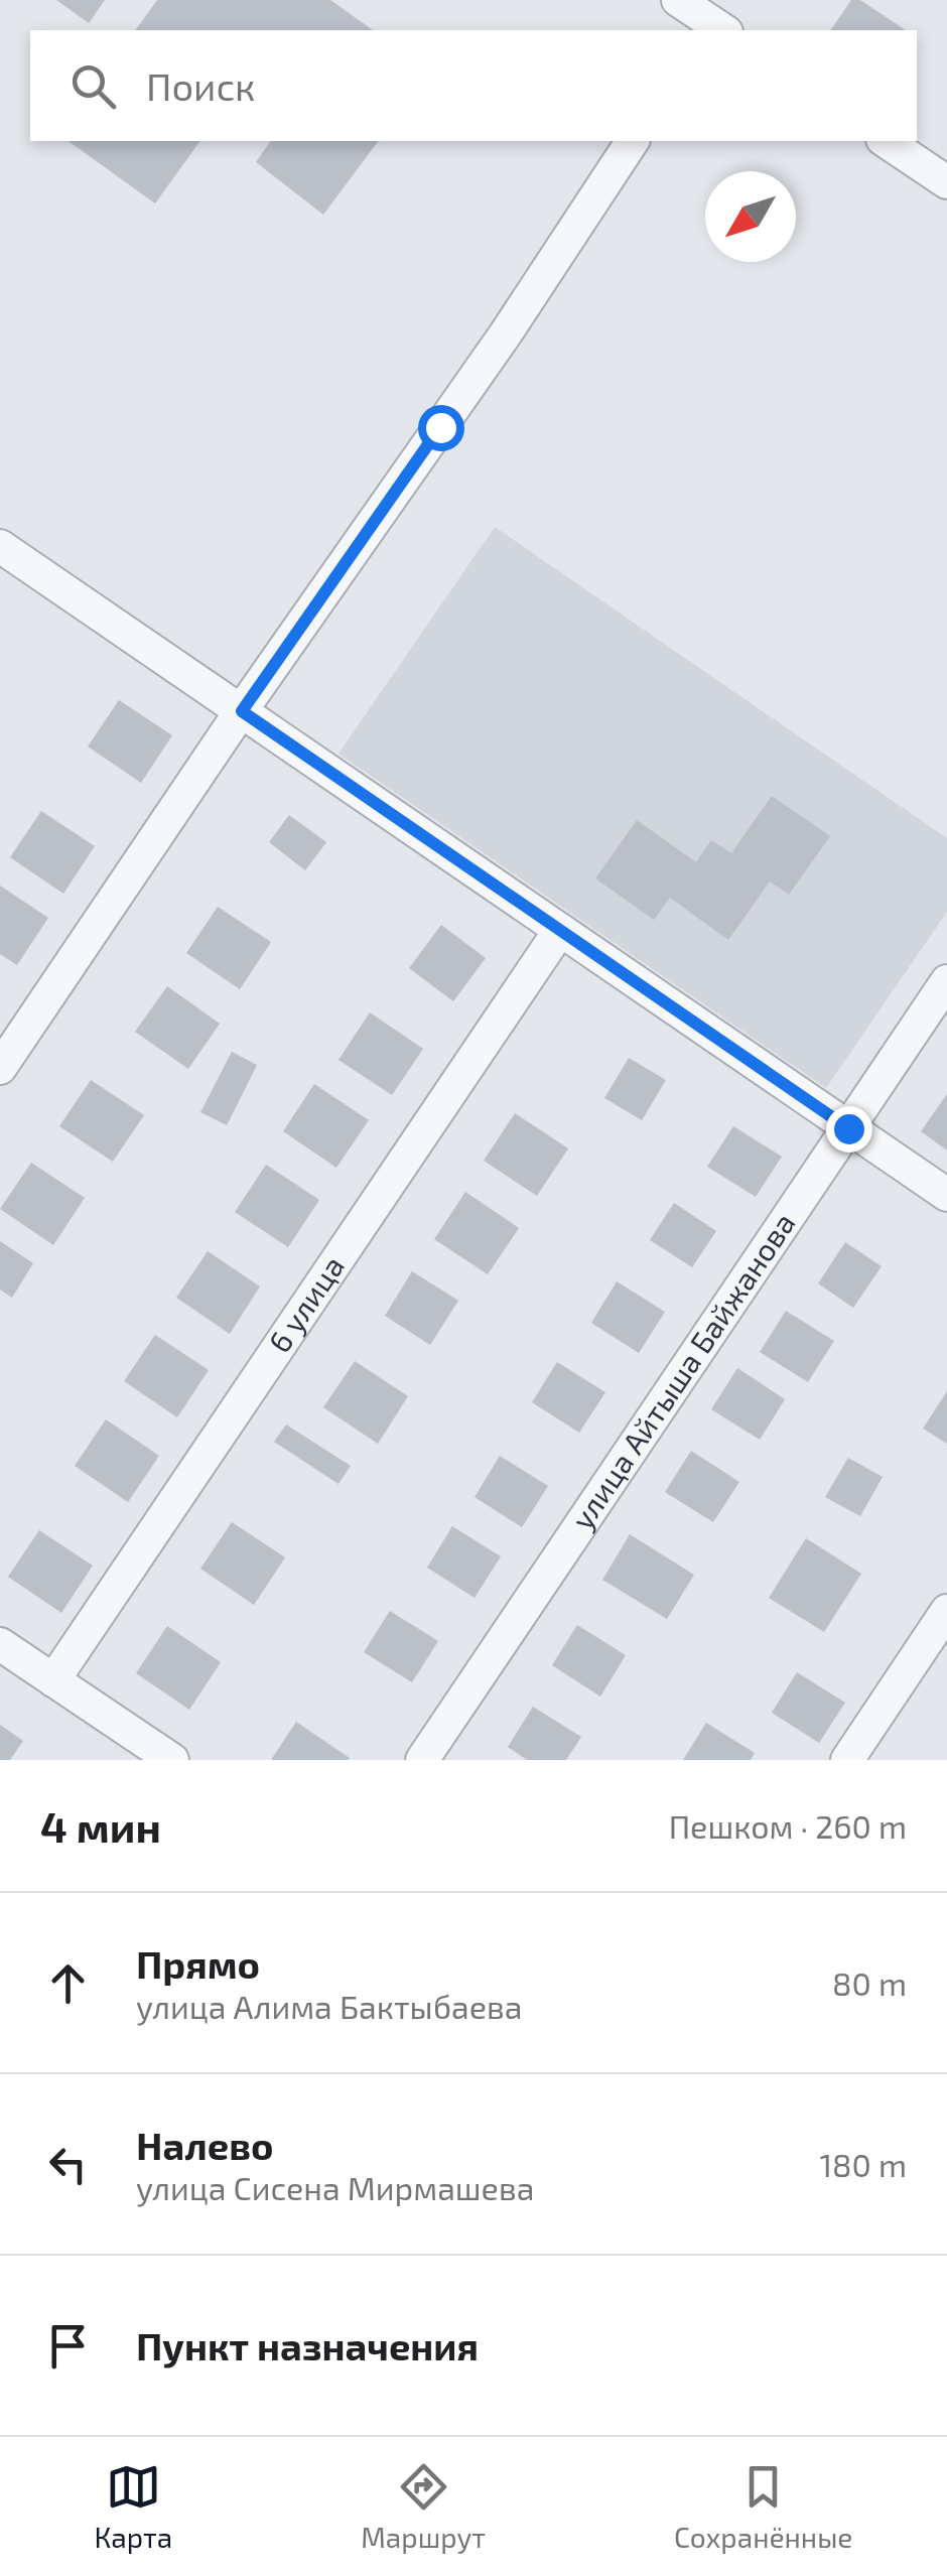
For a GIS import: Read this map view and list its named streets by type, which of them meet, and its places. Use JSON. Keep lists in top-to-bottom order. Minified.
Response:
{"streets":{"street":["6 улица","улица Айтыша Байжанова"]},"north":"bottom left","page":{"search":"Поиск","heading":["4 мин","Пешком · 260 m"],"list":[["Прямо","улица Алима Бактыбаева","80 m"],["Налево","улица Сисена Мирмашева","180 m"],"Пункт назначения"],"nav":["Карта","Маршрут","Сохранённые"]}}
